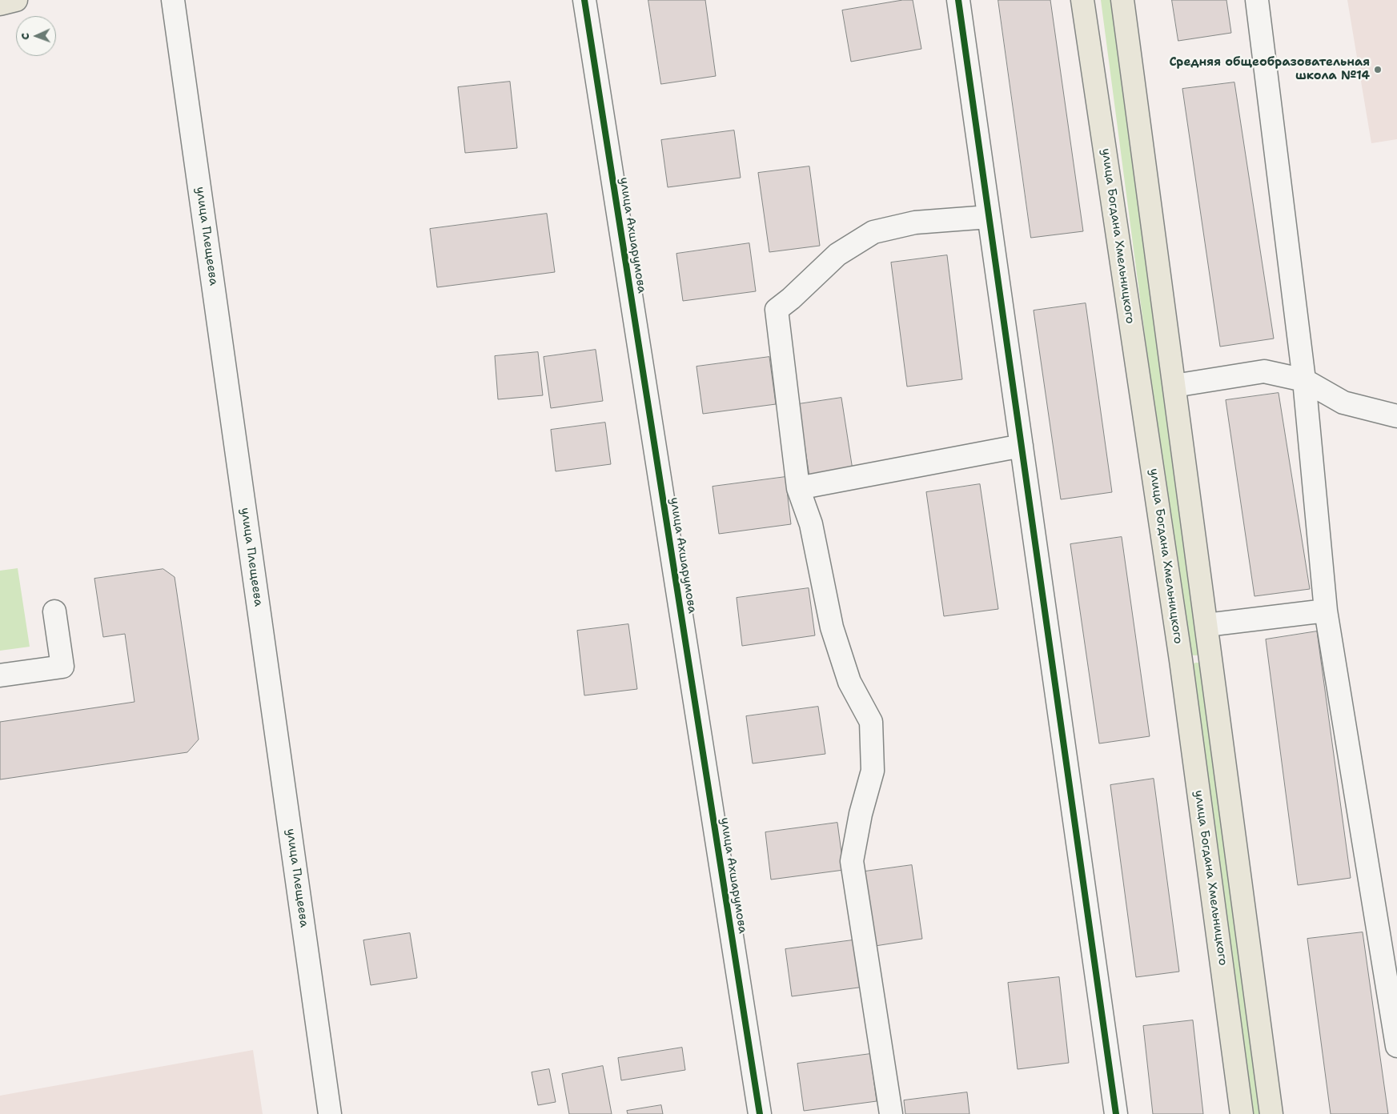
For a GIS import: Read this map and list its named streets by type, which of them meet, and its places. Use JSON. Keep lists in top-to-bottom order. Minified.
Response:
{"streets":{"main road":["улица Богдана Хмельницкого"],"street":["улица Ахшарумова","улица Плещеева"]},"places":["Средняя общеобразовательная школа №14"],"north":"left"}
